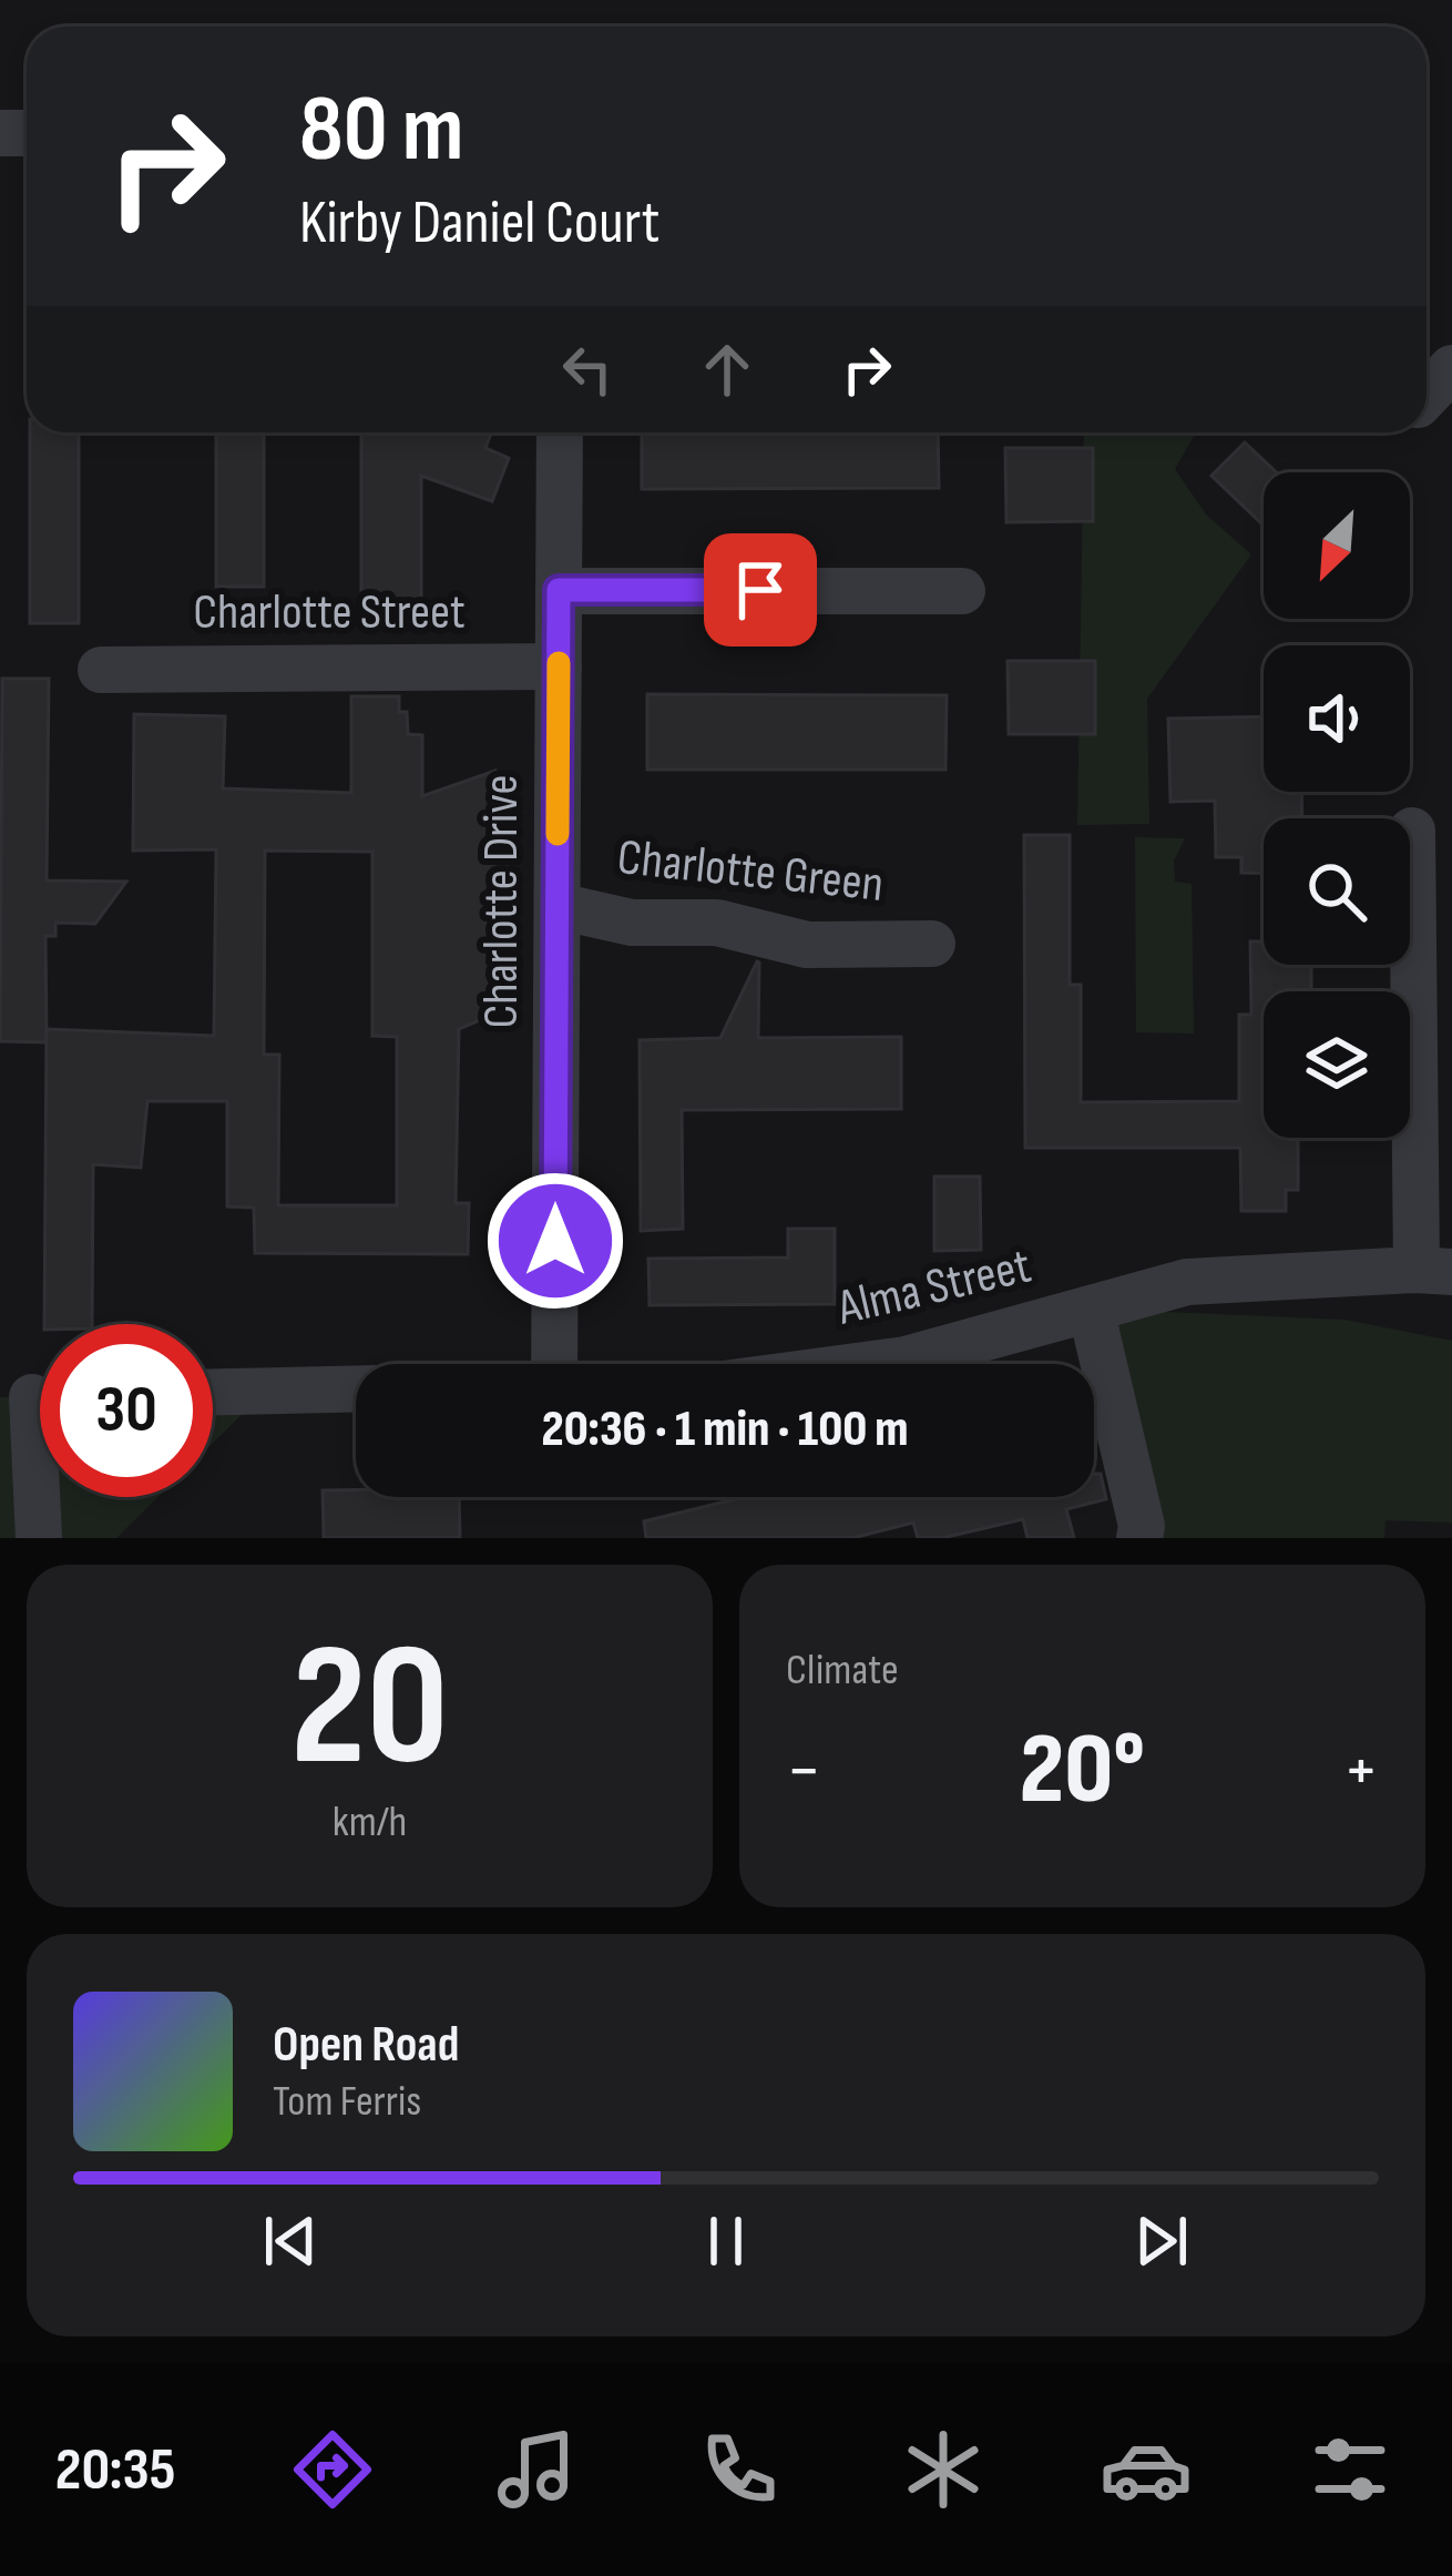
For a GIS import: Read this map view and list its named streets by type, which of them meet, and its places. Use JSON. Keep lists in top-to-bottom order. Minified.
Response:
{"streets":{"street":["Charlotte Street","Charlotte Green","Charlotte Drive","Alma Street"]},"crossings":[["Charlotte Street","Charlotte Drive"],["Charlotte Green","Charlotte Drive"]],"north":"bottom left","page":{"turn":["80 m","Kirby Daniel Court"],"limit":"30","trip":"20:36 · 1 min · 100 m","tile":[["20","km/h"],"Climate"],"heat":["−","20°","+"],"song":["Open Road","Tom Ferris"],"tabs":"20:35"}}
